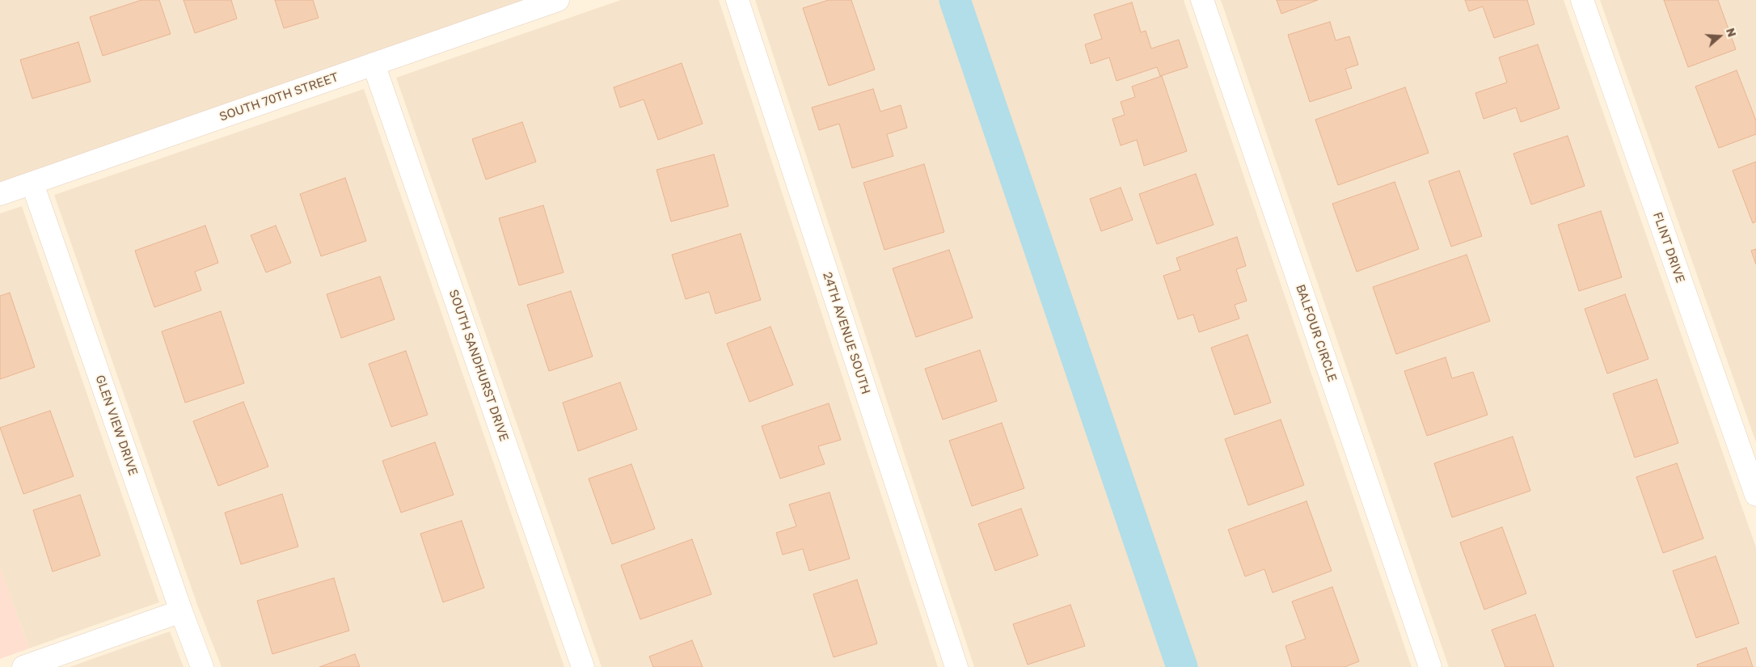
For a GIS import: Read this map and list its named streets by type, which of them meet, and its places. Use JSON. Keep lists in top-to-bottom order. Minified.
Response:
{"streets":{"street":["SOUTH 70TH STREET","FLINT DRIVE","24TH AVENUE SOUTH","BALFOUR CIRCLE","SOUTH SANDHURST DRIVE","GLEN VIEW DRIVE"]},"crossings":[["SOUTH 70TH STREET","SOUTH SANDHURST DRIVE"],["SOUTH 70TH STREET","GLEN VIEW DRIVE"]],"north":"right"}
